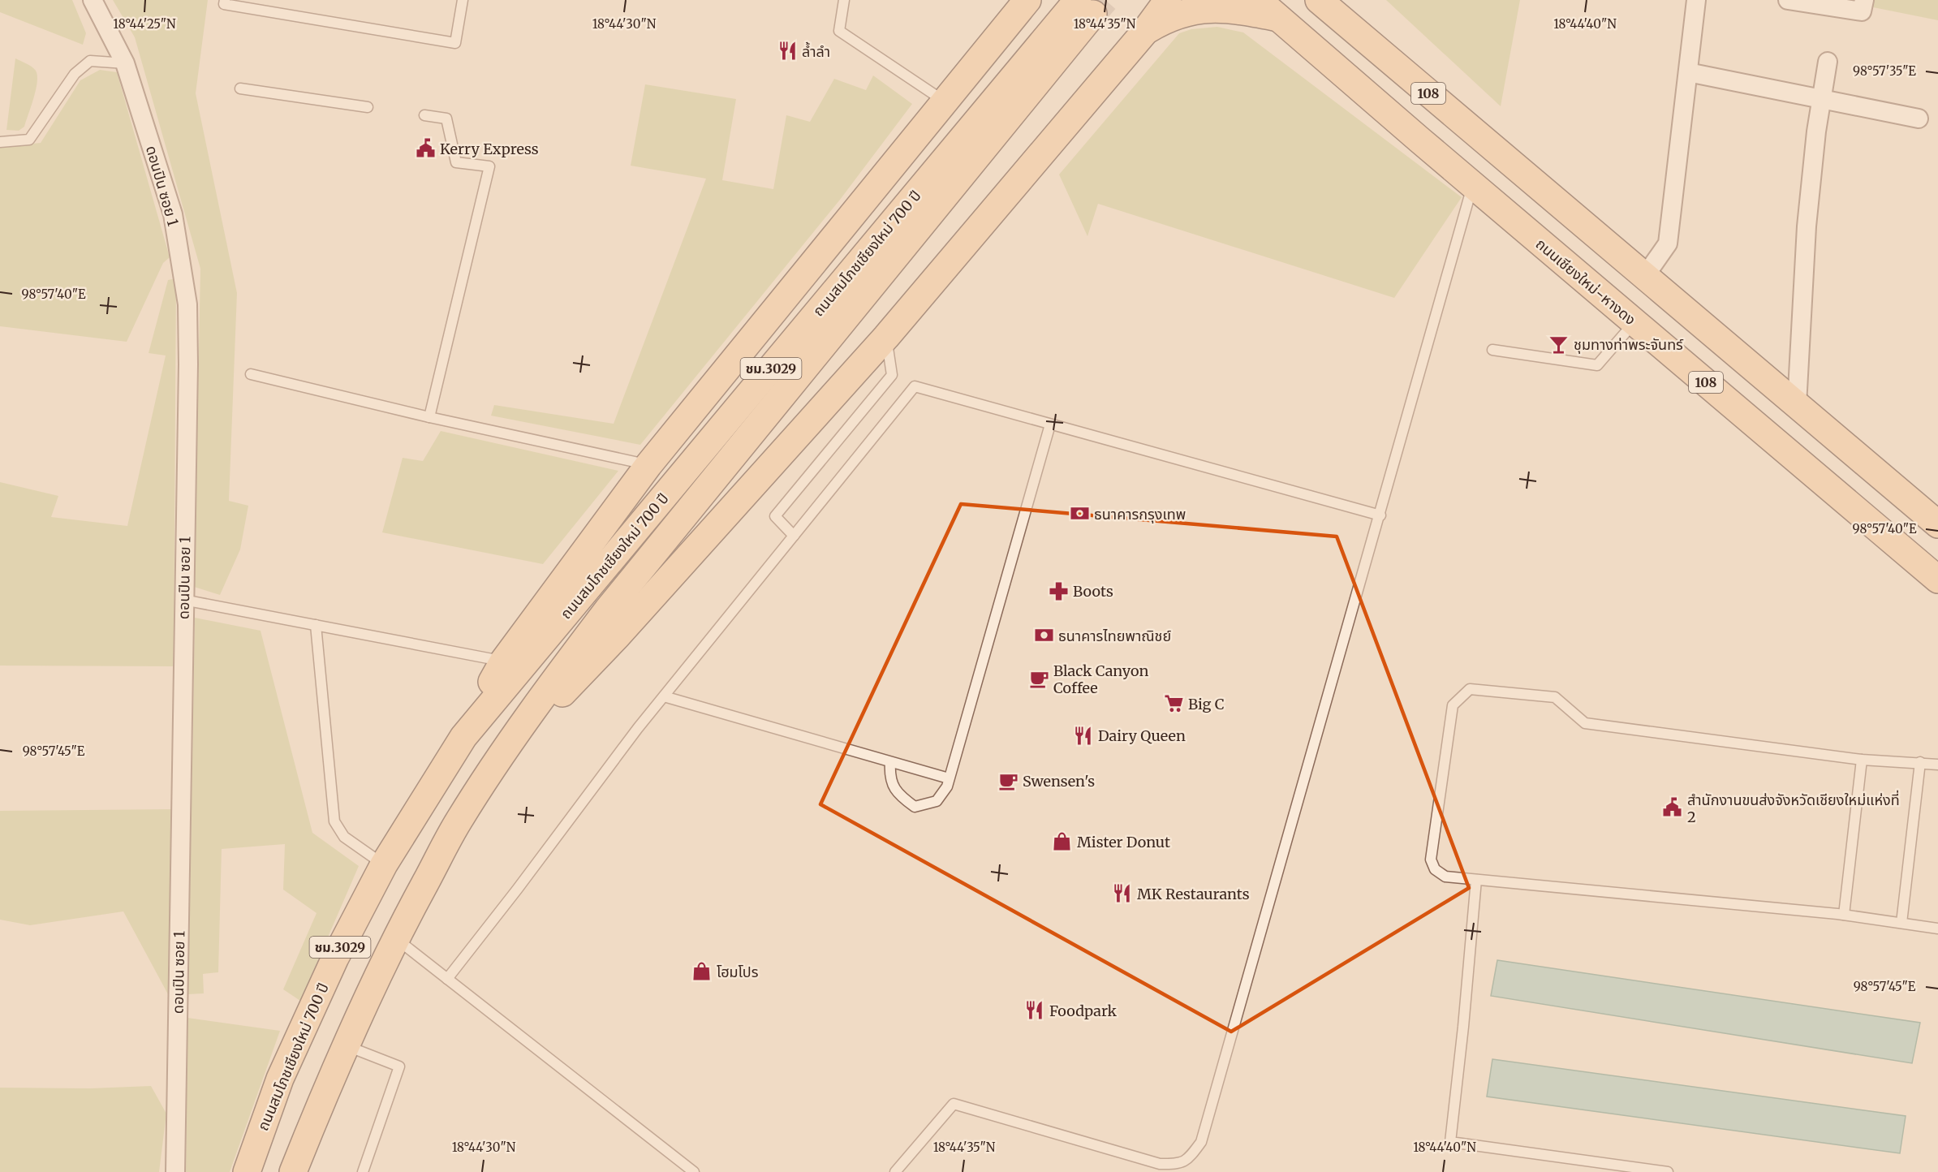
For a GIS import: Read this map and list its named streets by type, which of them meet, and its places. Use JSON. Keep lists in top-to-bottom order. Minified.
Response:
{"streets":{"main road":["108","ถนนสมโภชเชียงใหม่ 700 ปี","ถนนเชียงใหม่-หางดง","ชม.3029"],"street":["ดอนปิน ซอย 1"]},"places":{"restaurant":["ล้ำลำ","Dairy Queen","MK Restaurants","Foodpark"],"public building":["Kerry Express","สำนักงานขนส่งจังหวัดเชียงใหม่แห่งที่ 2"],"bar":["ชุมทางท่าพระจันทร์"],"bank":["ธนาคารกรุงเทพ","ธนาคารไทยพาณิชย์"],"pharmacy":["Boots"],"cafe":["Black Canyon Coffee","Swensen's"],"supermarket":["Big C"],"shop":["Mister Donut","โฮมโปร"]},"coordinates":["18°44'25\"N","18°44'30\"N","18°44'35\"N","18°44'40\"N","98°57'35\"E","98°57'40\"E","98°57'45\"E"]}
